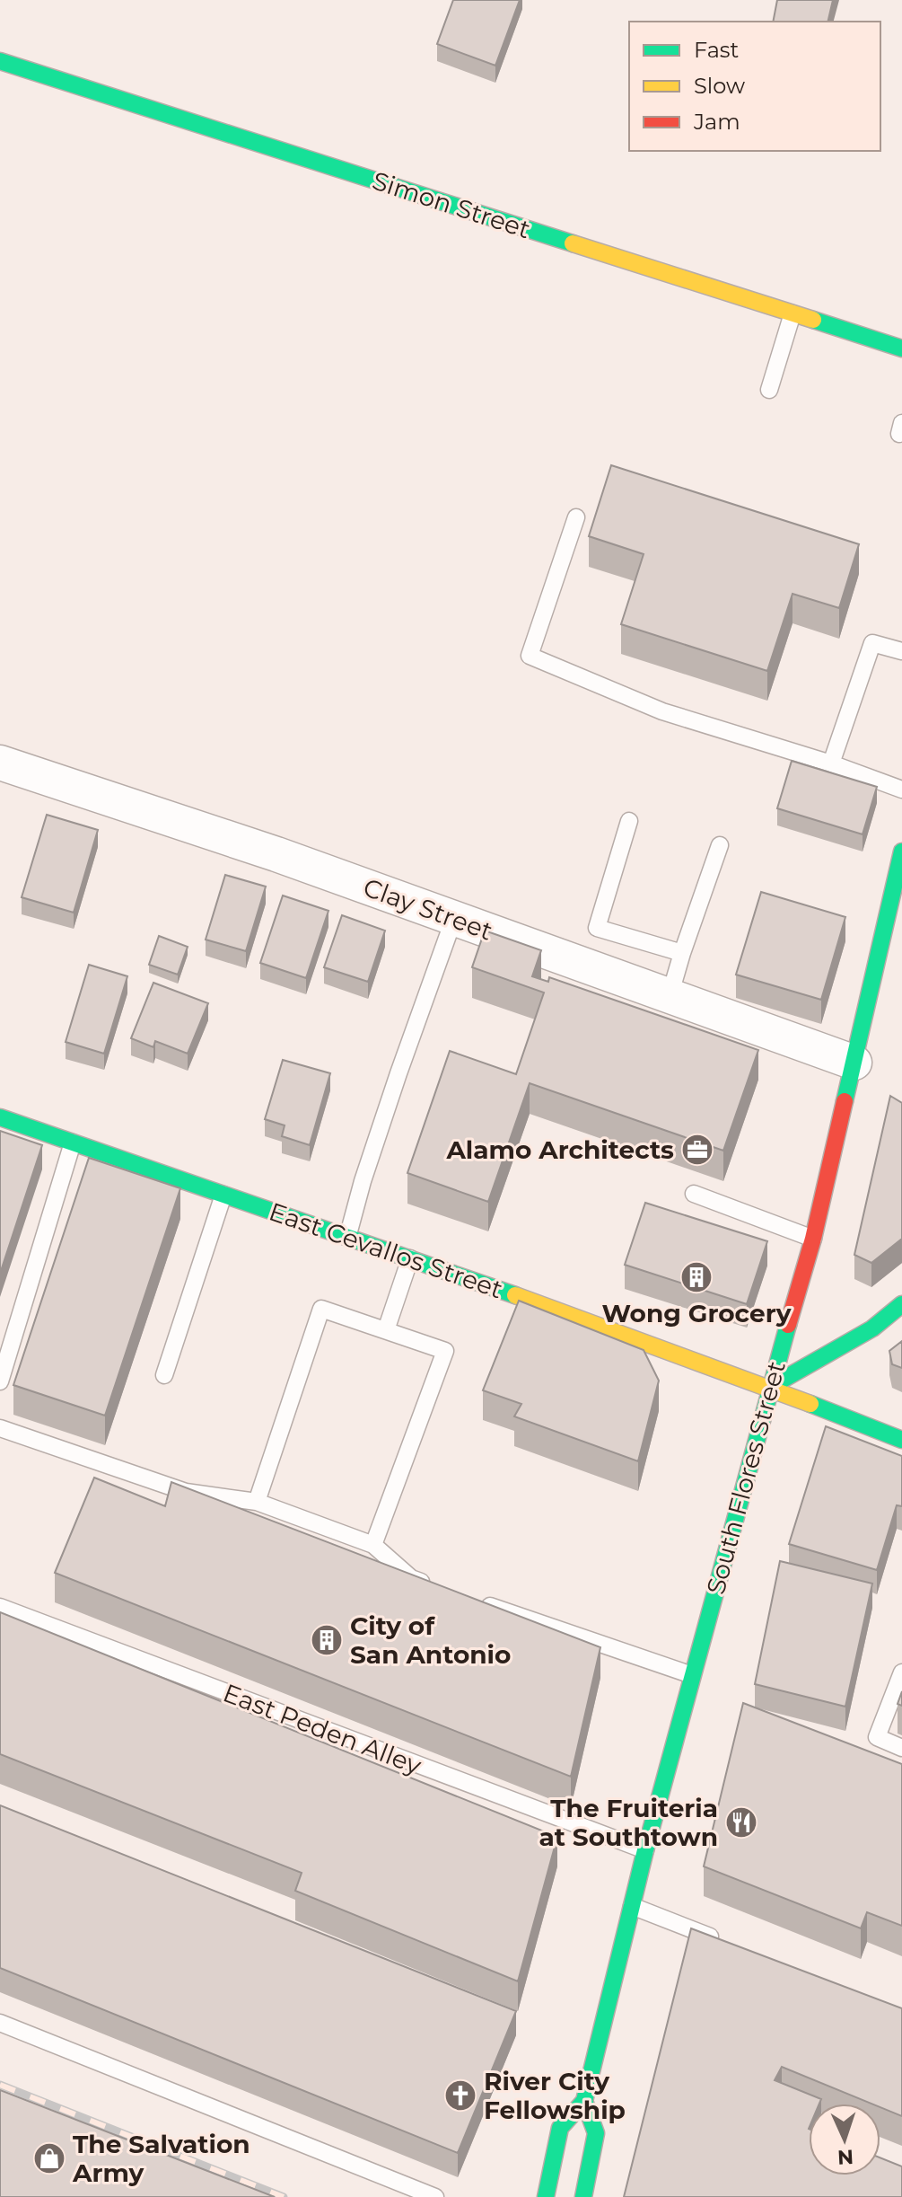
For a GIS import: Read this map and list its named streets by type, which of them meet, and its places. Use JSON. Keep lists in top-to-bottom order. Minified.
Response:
{"streets":{"street":["Simon Street","Clay Street","East Cevallos Street","South Flores Street"],"lane":["East Peden Alley"]},"crossings":[["Clay Street","South Flores Street"],["East Cevallos Street","South Flores Street"],["South Flores Street","East Peden Alley"]],"places":{"office":["Alamo Architects"],"building":["Wong Grocery","City of San Antonio"],"restaurant":["The Fruiteria at Southtown"],"church":["River City Fellowship"],"shop":["The Salvation Army"]},"legend":["Fast","Slow","Jam"],"north":"bottom"}
